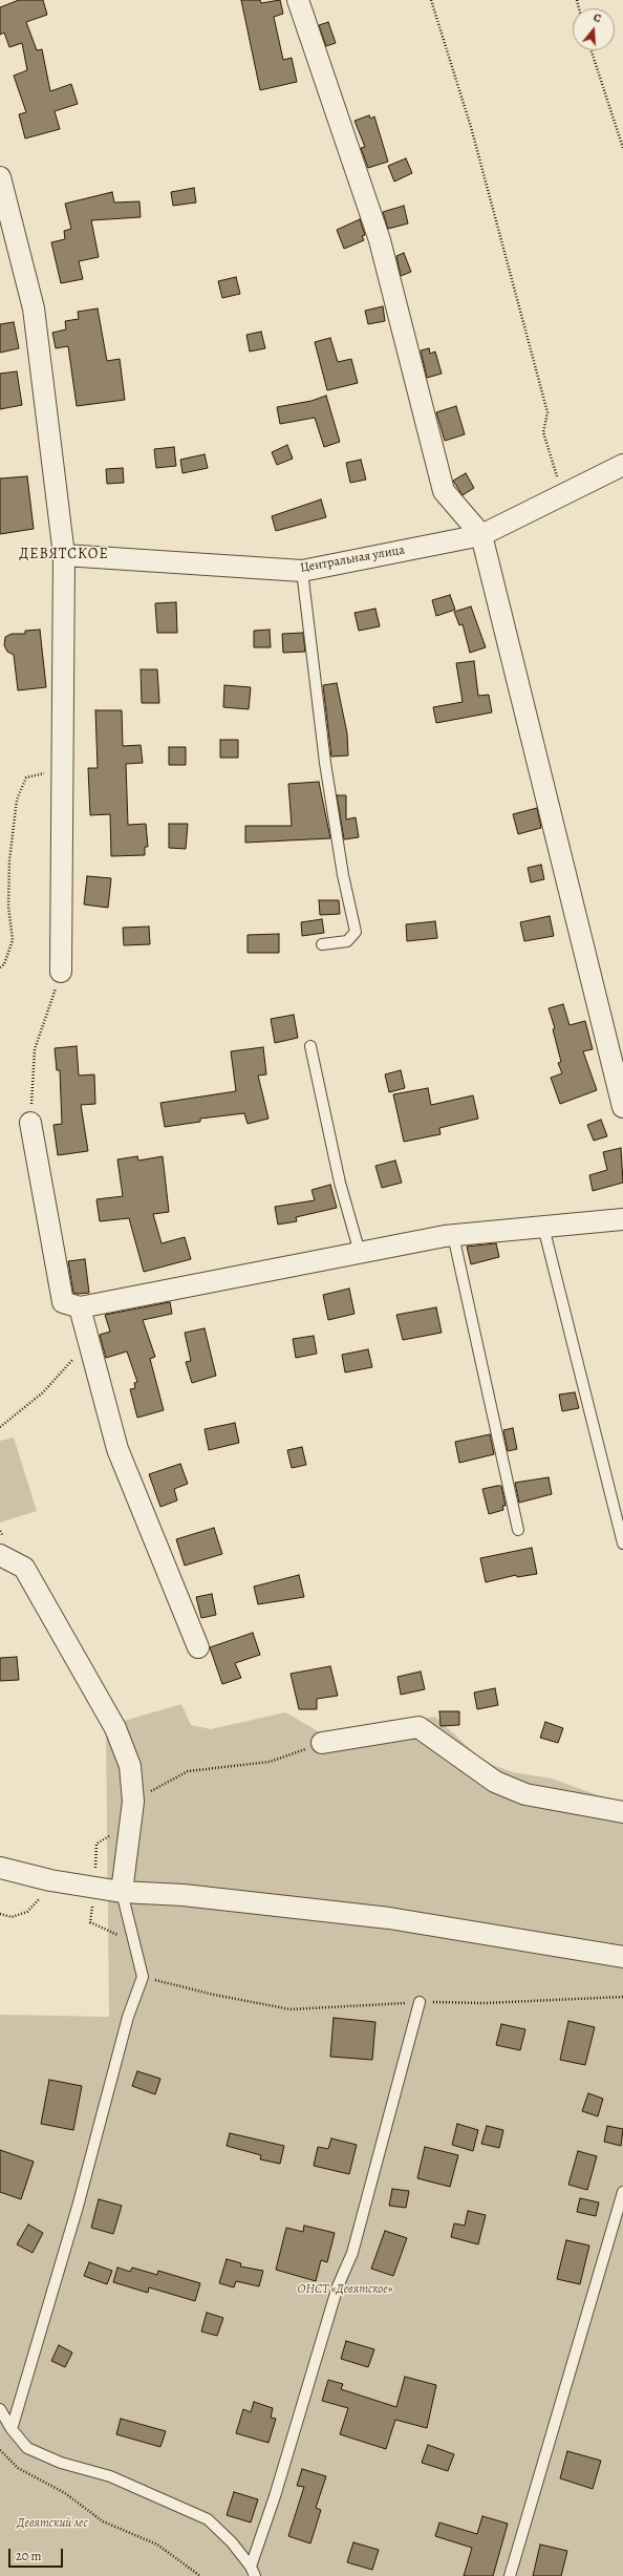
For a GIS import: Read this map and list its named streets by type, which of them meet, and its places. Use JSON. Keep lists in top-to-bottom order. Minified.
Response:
{"streets":{"street":["Центральная улица"]},"districts":["ДЕВЯТСКОЕ"],"parks":["ОНСТ «Девятское»","Девятский лес"],"scale_bar":"20 m","north":"top"}
